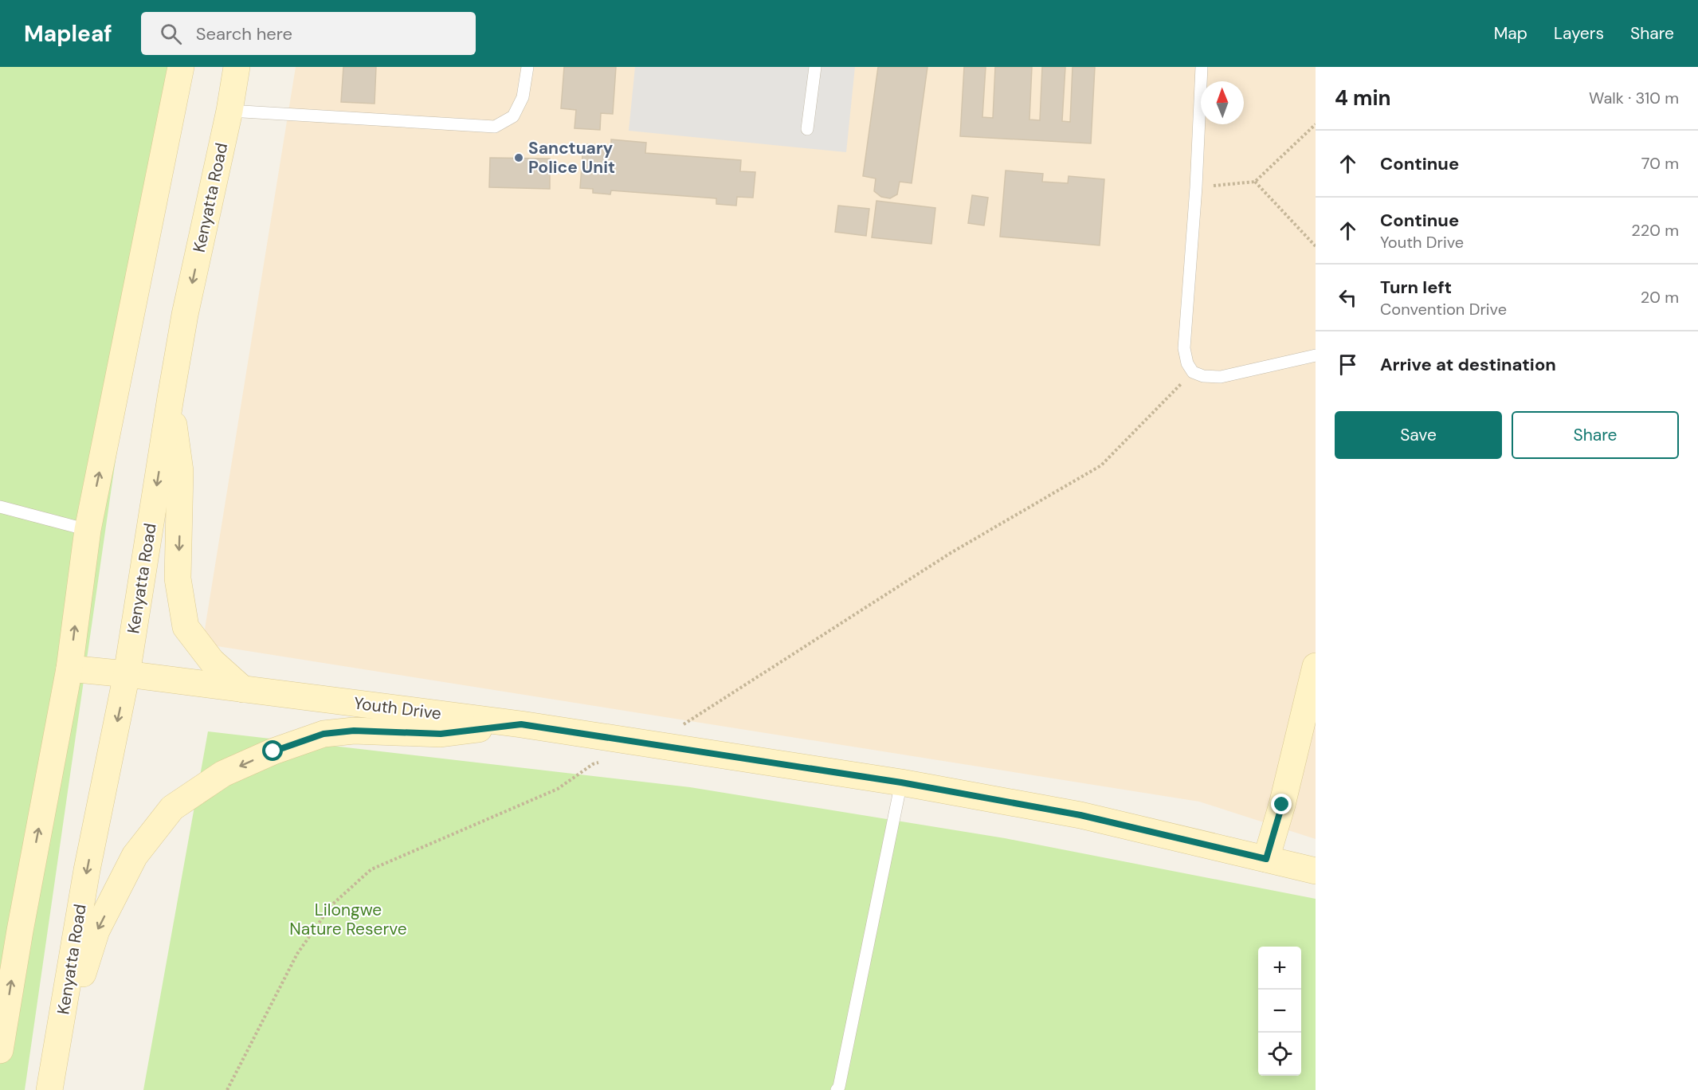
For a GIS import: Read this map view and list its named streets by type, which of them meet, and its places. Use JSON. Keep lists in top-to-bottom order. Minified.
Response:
{"streets":{"main road":["Kenyatta Road","Youth Drive"]},"crossings":[["Kenyatta Road","Youth Drive"]],"parks":["Lilongwe Nature Reserve"],"places":["Sanctuary Police Unit"],"north":"top","page":{"header":"Mapleaf","search":"Search here","nav":["Map","Layers","Share"],"heading":["4 min","Walk · 310 m"],"list":[["Continue","70 m"],["Continue","Youth Drive","220 m"],["Turn left","Convention Drive","20 m"],"Arrive at destination"],"buttons":["Save","Share"],"map_buttons":["+","−"]}}
